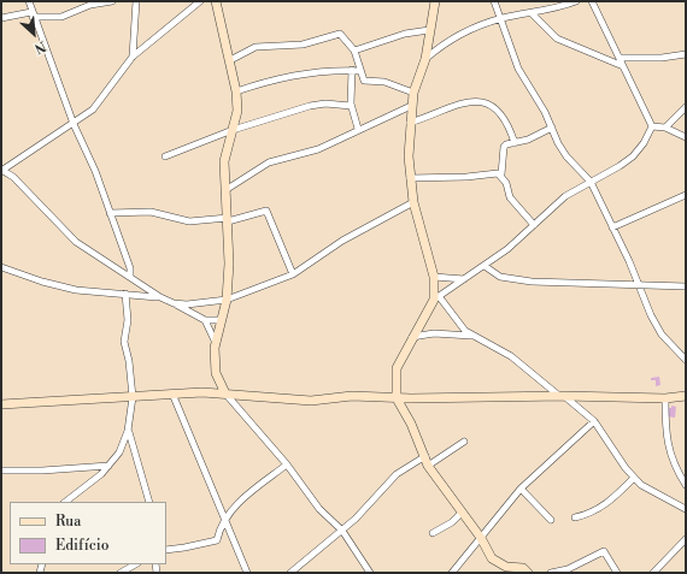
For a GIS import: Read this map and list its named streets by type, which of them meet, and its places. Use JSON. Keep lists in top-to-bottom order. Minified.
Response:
{"legend":["Rua","Edifício"],"north":"bottom right"}
